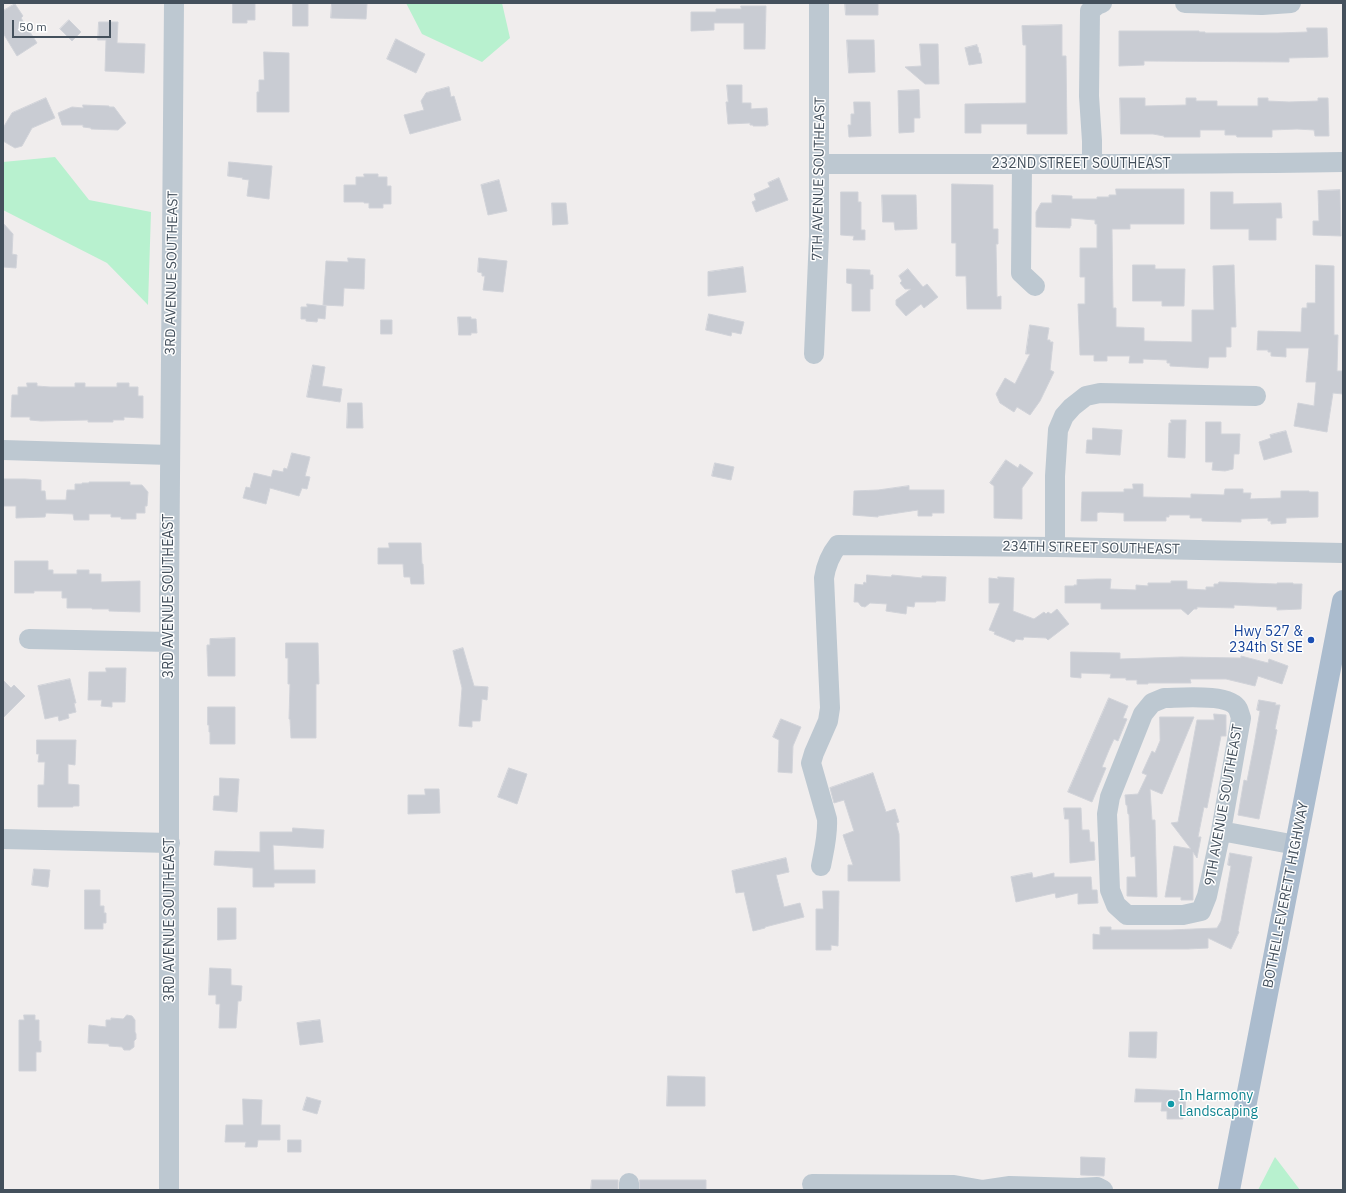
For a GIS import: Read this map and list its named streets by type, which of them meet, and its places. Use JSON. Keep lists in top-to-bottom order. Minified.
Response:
{"streets":{"main road":["BOTHELL-EVERETT HIGHWAY"],"street":["232ND STREET SOUTHEAST","7TH AVENUE SOUTHEAST","3RD AVENUE SOUTHEAST","234TH STREET SOUTHEAST","9TH AVENUE SOUTHEAST"]},"crossings":[["232ND STREET SOUTHEAST","7TH AVENUE SOUTHEAST"]],"places":["Hwy 527 & 234th St SE","In Harmony Landscaping"],"scale_bar":"50 m"}
